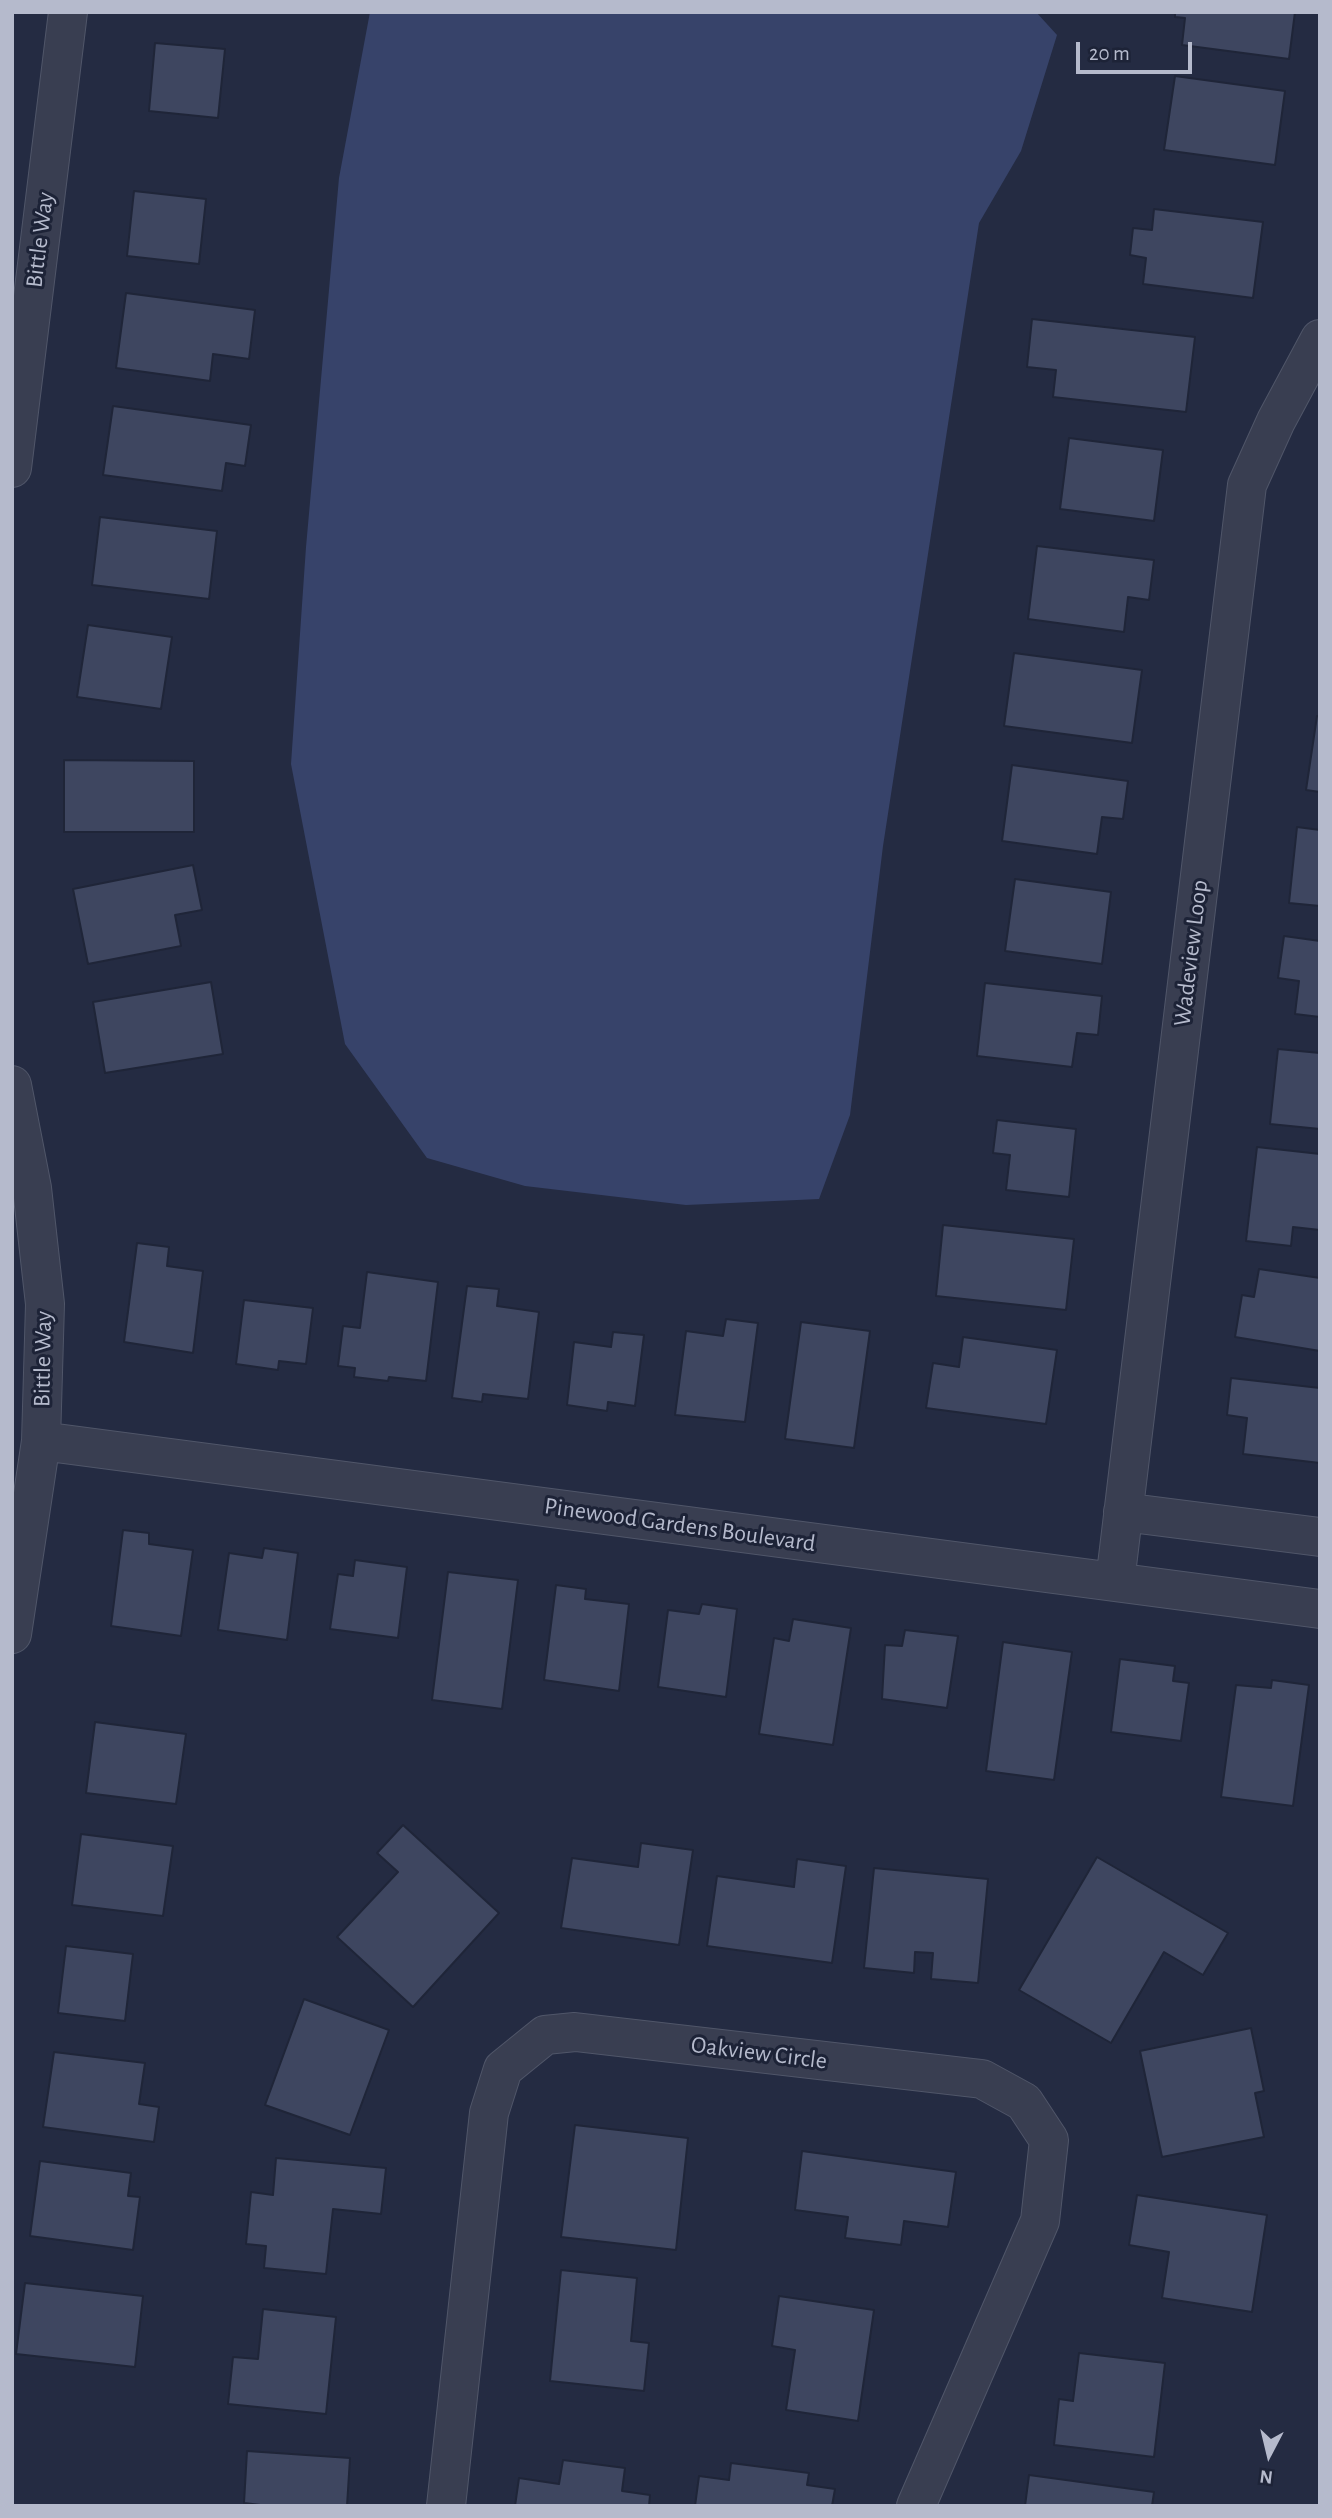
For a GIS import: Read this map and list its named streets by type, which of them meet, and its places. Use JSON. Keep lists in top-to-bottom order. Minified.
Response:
{"streets":{"street":["Bittle Way","Wadeview Loop","Pinewood Gardens Boulevard","Oakview Circle"]},"crossings":[["Bittle Way","Pinewood Gardens Boulevard"],["Wadeview Loop","Pinewood Gardens Boulevard"]],"scale_bar":"20 m","north":"bottom"}
